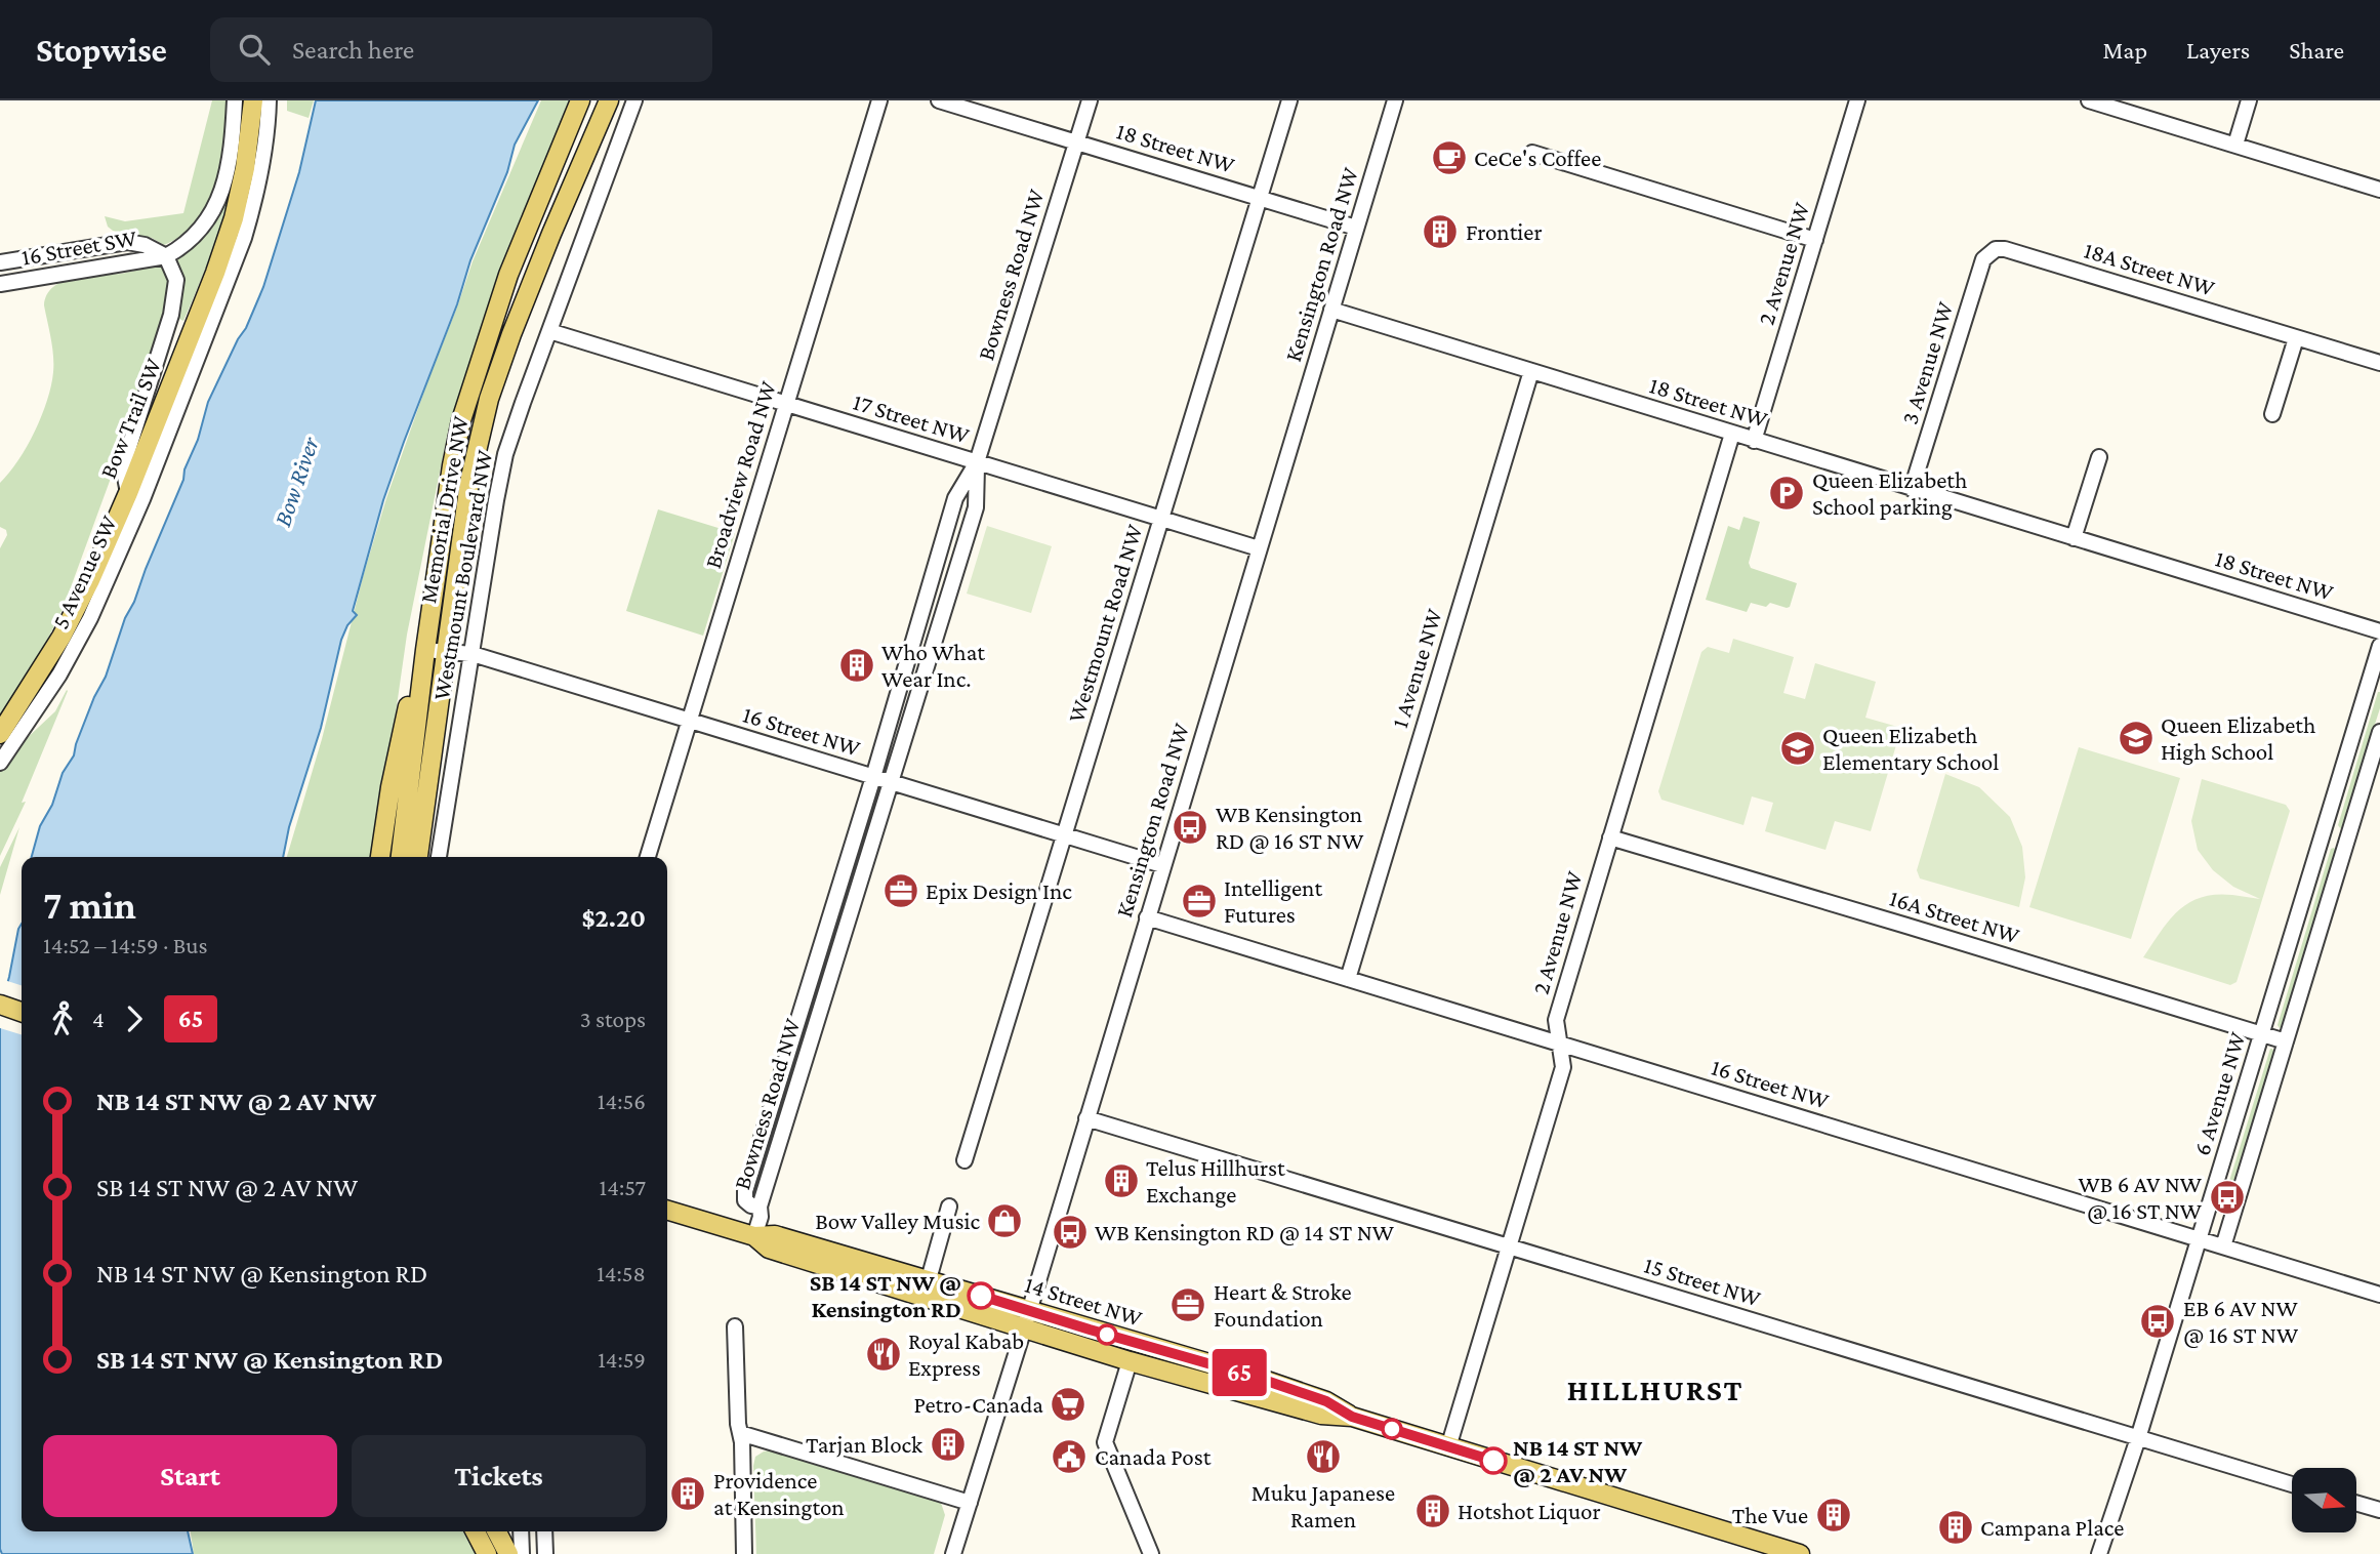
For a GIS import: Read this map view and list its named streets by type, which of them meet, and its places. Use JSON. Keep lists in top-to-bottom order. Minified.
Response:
{"streets":{"main road":["Bow Trail SW","Memorial Drive NW","14 Street NW"],"street":["18 Street NW","16 Street SW","2 Avenue NW","Kensington Road NW","18A Street NW","Bowness Road NW","3 Avenue NW","17 Street NW","Broadview Road NW","5 Avenue SW","Westmount Boulevard NW","Westmount Road NW","1 Avenue NW","16 Street NW","16A Street NW","6 Avenue NW","15 Street NW"]},"crossings":[["18 Street NW","2 Avenue NW"],["18 Street NW","Kensington Road NW"],["18 Street NW","Bowness Road NW"],["18 Street NW","3 Avenue NW"],["18 Street NW","Westmount Road NW"],["18 Street NW","1 Avenue NW"],["16 Street SW","Bow Trail SW"],["2 Avenue NW","16 Street NW"],["2 Avenue NW","16A Street NW"],["2 Avenue NW","15 Street NW"],["2 Avenue NW","14 Street NW"],["Kensington Road NW","17 Street NW"],["Kensington Road NW","16 Street NW"],["Kensington Road NW","15 Street NW"],["Kensington Road NW","14 Street NW"],["18A Street NW","3 Avenue NW"],["Bowness Road NW","17 Street NW"],["Bowness Road NW","16 Street NW"],["17 Street NW","Broadview Road NW"],["17 Street NW","Westmount Boulevard NW"],["17 Street NW","Westmount Road NW"],["Broadview Road NW","16 Street NW"],["Memorial Drive NW","16 Street NW"],["Westmount Boulevard NW","16 Street NW"],["Westmount Road NW","16 Street NW"],["1 Avenue NW","16 Street NW"],["16 Street NW","6 Avenue NW"],["16A Street NW","6 Avenue NW"],["6 Avenue NW","15 Street NW"]],"districts":["HILLHURST"],"water":["Bow River"],"places":{"cafe":["CeCe's Coffee"],"building":["Frontier","Who What Wear Inc.","Telus Hillhurst Exchange","Tarjan Block","Providence at Kensington","Hotshot Liquor","The Vue","Campana Place"],"parking":["Queen Elizabeth School parking"],"school or university":["Queen Elizabeth High School","Queen Elizabeth Elementary School"],"bus stop":["WB Kensington RD @ 16 ST NW","WB 6 AV NW @ 16 ST NW","WB Kensington RD @ 14 ST NW","EB 6 AV NW @ 16 ST NW"],"office":["Epix Design Inc","Intelligent Futures","Heart & Stroke Foundation"],"shop":["Bow Valley Music"],"other":["SB 14 ST NW @ Kensington RD","NB 14 ST NW @ 2 AV NW"],"restaurant":["Royal Kabab Express","Muku Japanese Ramen"],"supermarket":["Petro-Canada"],"public building":["Canada Post"]},"lines":["bus line 65"],"north":"right","page":{"header":"Stopwise","search":"Search here","nav":["Map","Layers","Share"],"on_map":"65","heading":["7 min","14:52 – 14:59 · Bus","$2.20"],"legs":["4","65","3 stops"],"list":[{"name":"NB 14 ST NW @ 2 AV NW","value":"14:56"},{"name":"SB 14 ST NW @ 2 AV NW","value":"14:57"},{"name":"NB 14 ST NW @ Kensington RD","value":"14:58"},{"name":"SB 14 ST NW @ Kensington RD","value":"14:59"}],"buttons":["Start","Tickets"]}}
